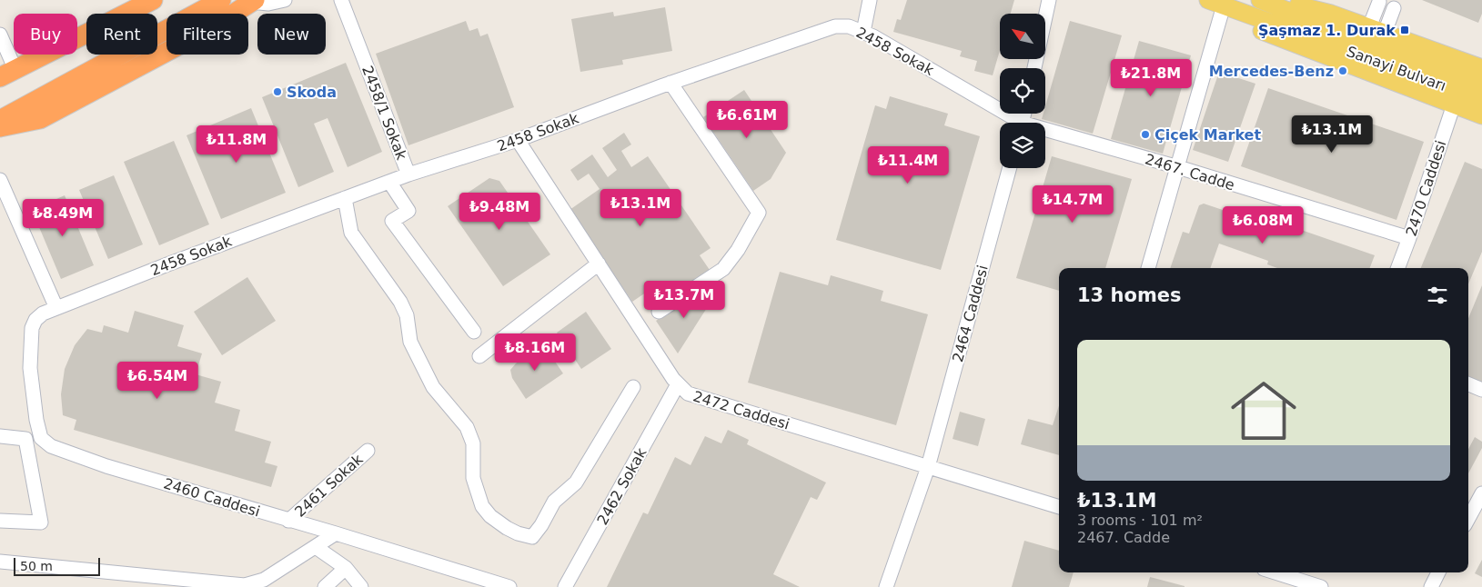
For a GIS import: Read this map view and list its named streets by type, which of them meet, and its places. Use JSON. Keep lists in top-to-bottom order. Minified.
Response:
{"streets":{"main road":["Sanayi Bulvarı"],"street":["2458 Sokak","2458/1 Sokak","2467. Cadde","2470 Caddesi","2464 Caddesi","2472 Caddesi","2461 Sokak","2462 Sokak","2460 Caddesi"]},"crossings":[["2458 Sokak","2458/1 Sokak"],["2458 Sokak","2472 Caddesi"],["2458 Sokak","2460 Caddesi"],["2467. Cadde","2470 Caddesi"],["2464 Caddesi","2472 Caddesi"],["2472 Caddesi","2462 Sokak"],["2461 Sokak","2460 Caddesi"]],"places":{"transit":["Şaşmaz 1. Durak"],"other":["Mercedes-Benz","Skoda","Çiçek Market"]},"scale_bar":"50 m","north":"top left","page":{"chip":["Buy","Rent","Filters","New"],"price":["₺21.8M","₺6.61M","₺13.1M","₺11.8M","₺11.4M","₺14.7M","₺13.1M","₺9.48M","₺8.49M","₺6.08M","₺13.7M","₺8.16M","₺6.54M"],"heading":"13 homes","list":[{"name":"₺13.1M","note":"3 rooms · 101 m² · 2467. Cadde"}],"scale":"50 m"}}
